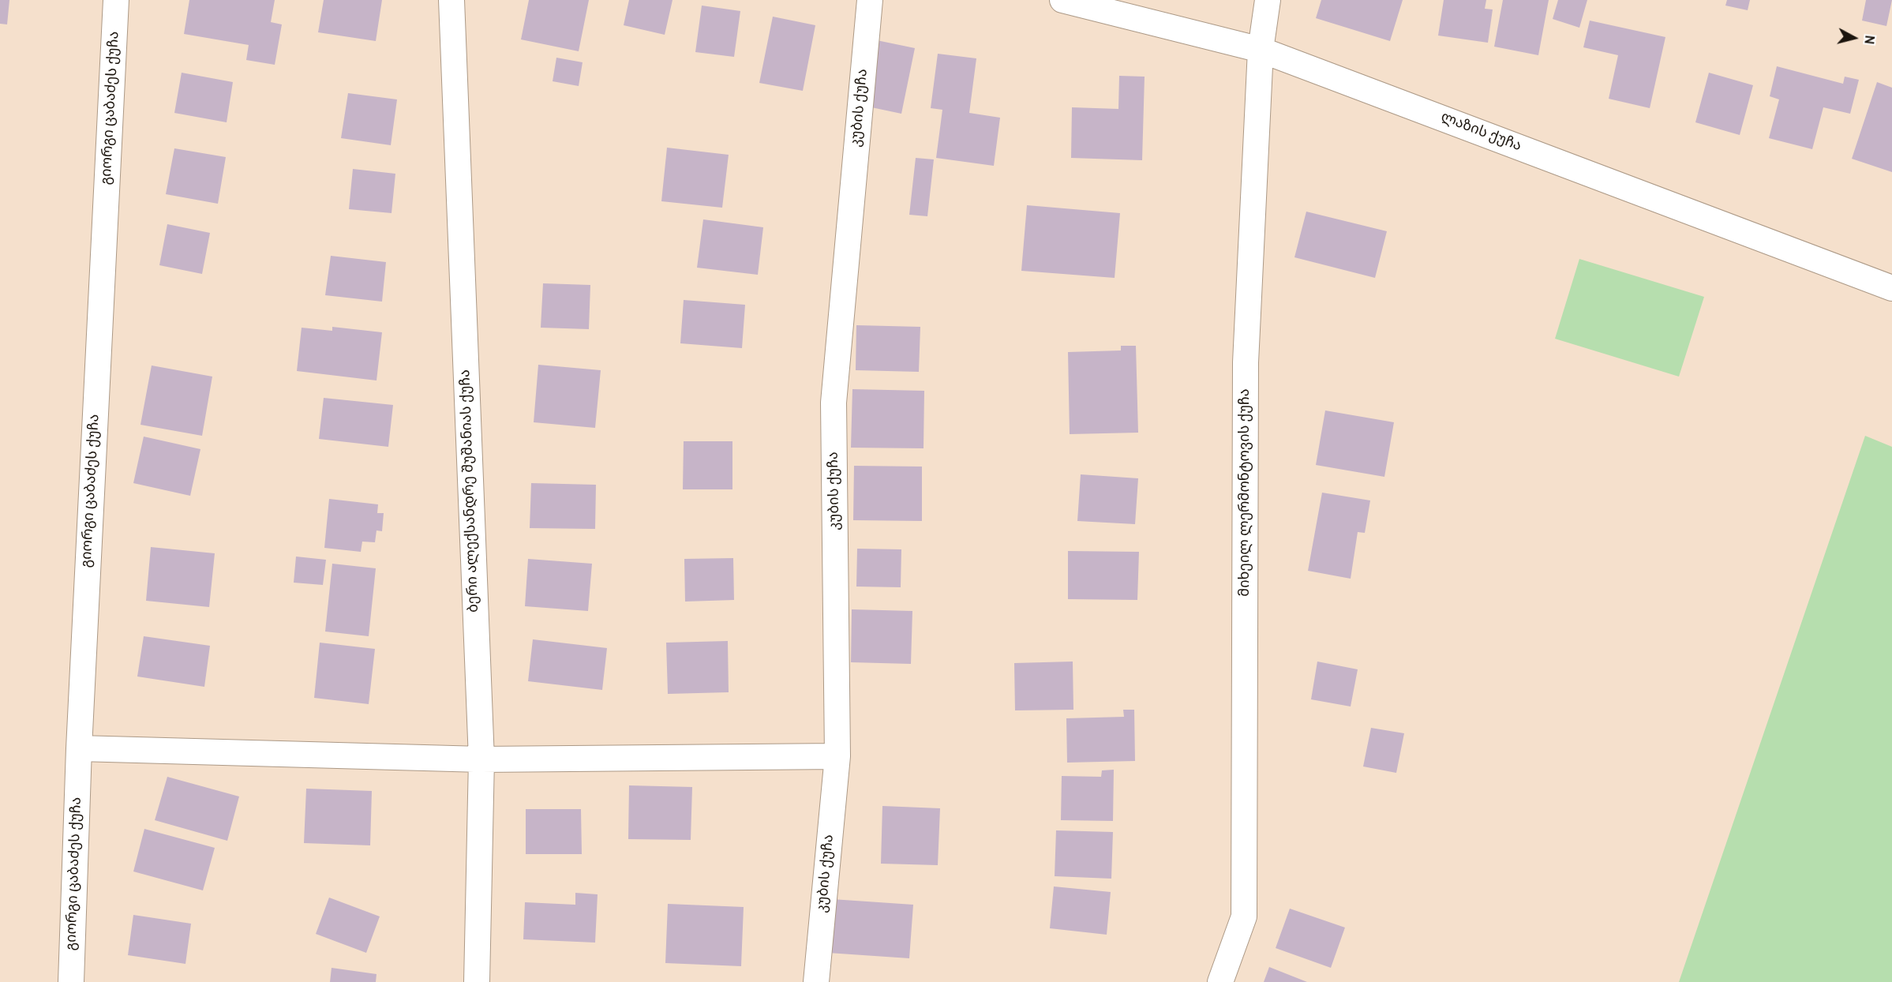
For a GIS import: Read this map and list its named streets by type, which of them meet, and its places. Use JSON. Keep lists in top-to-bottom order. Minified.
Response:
{"streets":{"street":["გიორგი ცაბაძეს ქუჩა","კუბის ქუჩა","ლაზის ქუჩა","ბერი ალექსანდრე შუშანიას ქუჩა","მიხეილ ლერმონტოვის ქუჩა"]},"crossings":[["ლაზის ქუჩა","მიხეილ ლერმონტოვის ქუჩა"]],"north":"right"}
